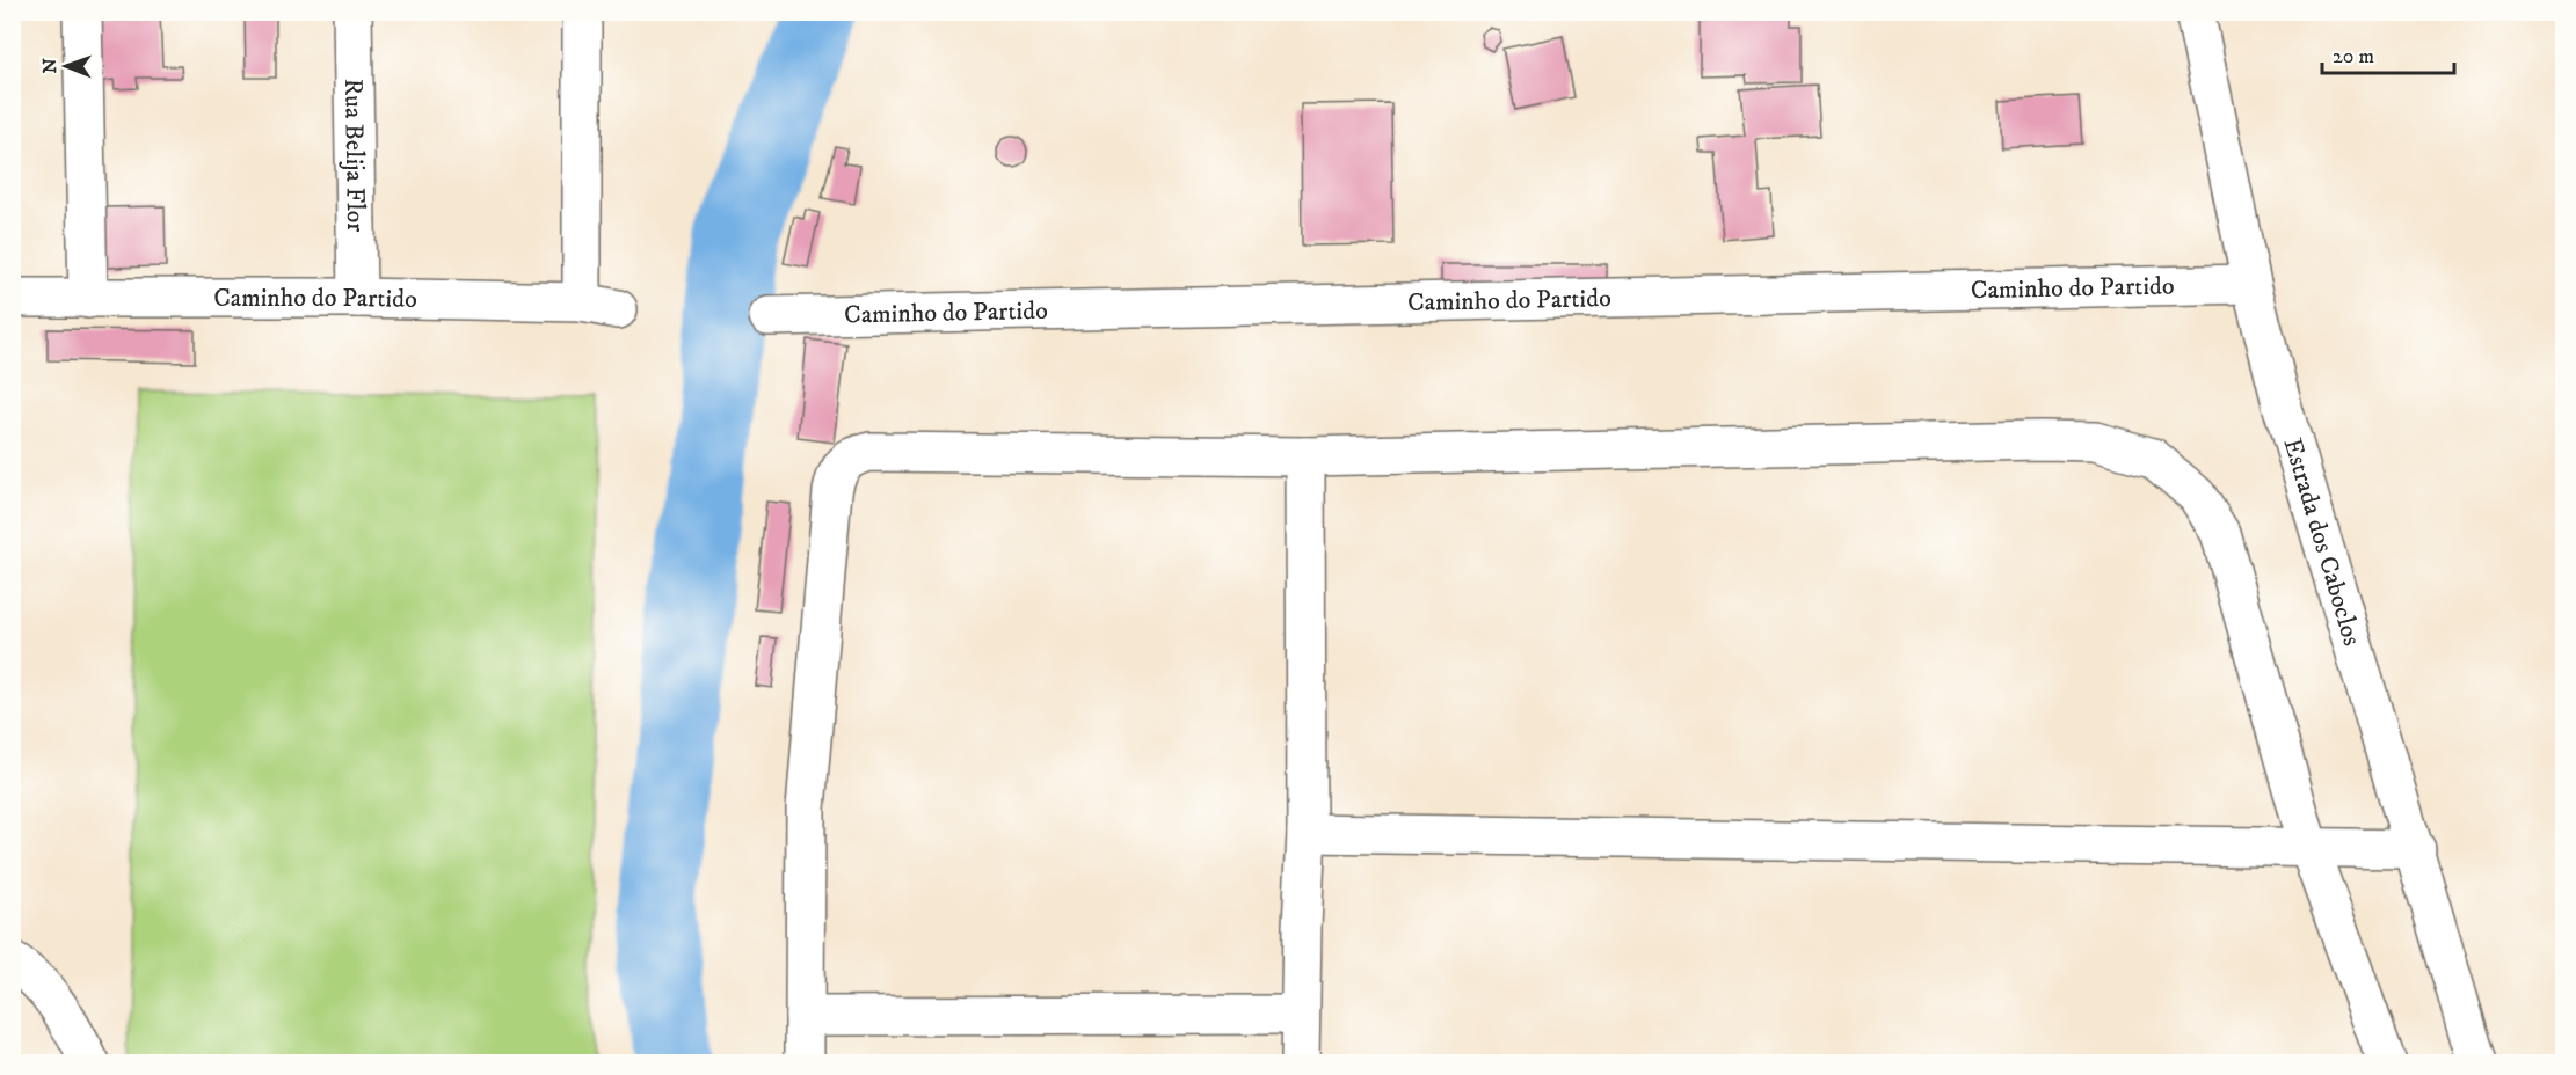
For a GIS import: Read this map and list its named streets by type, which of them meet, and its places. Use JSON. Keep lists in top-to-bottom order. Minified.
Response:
{"streets":{"street":["Rua Belija Flor","Caminho do Partido","Estrada dos Caboclos"]},"crossings":[["Rua Belija Flor","Caminho do Partido"],["Caminho do Partido","Estrada dos Caboclos"]],"scale_bar":"20 m","north":"left"}
